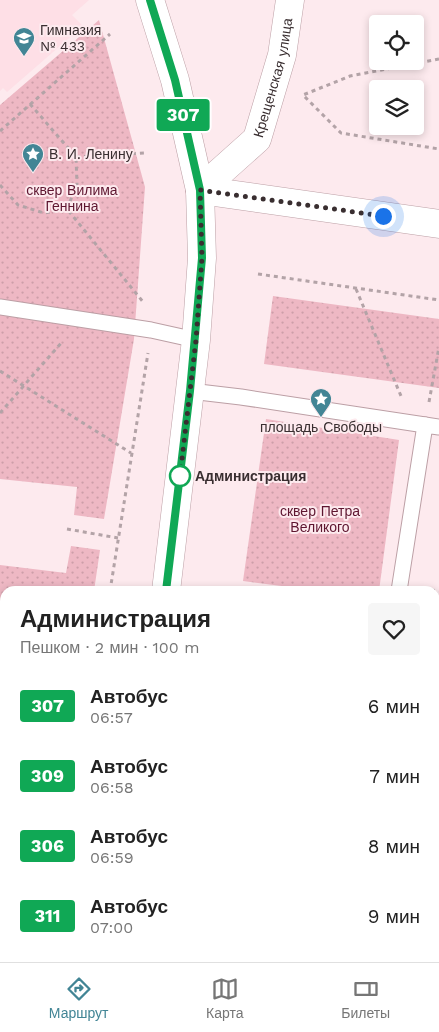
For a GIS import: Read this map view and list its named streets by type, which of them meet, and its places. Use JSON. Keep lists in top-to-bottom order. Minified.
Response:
{"streets":{"main road":["Крещенская улица"]},"parks":["сквер Вилима Геннина","сквер Петра Великого"],"places":{"school or university":["Гимназия № 433"],"place":["В. И. Ленину","площадь Свободы"],"other":["Администрация"]},"lines":["bus line 307"],"page":{"on_map":"307","heading":["Администрация","Пешком · 2 мин · 100 m"],"list":[{"mark":"307","name":"Автобус","note":"06:57","value":"6 мин"},{"mark":"309","name":"Автобус","note":"06:58","value":"7 мин"},{"mark":"306","name":"Автобус","note":"06:59","value":"8 мин"},{"mark":"311","name":"Автобус","note":"07:00","value":"9 мин"}],"tabs":["Маршрут","Карта","Билеты"]}}
